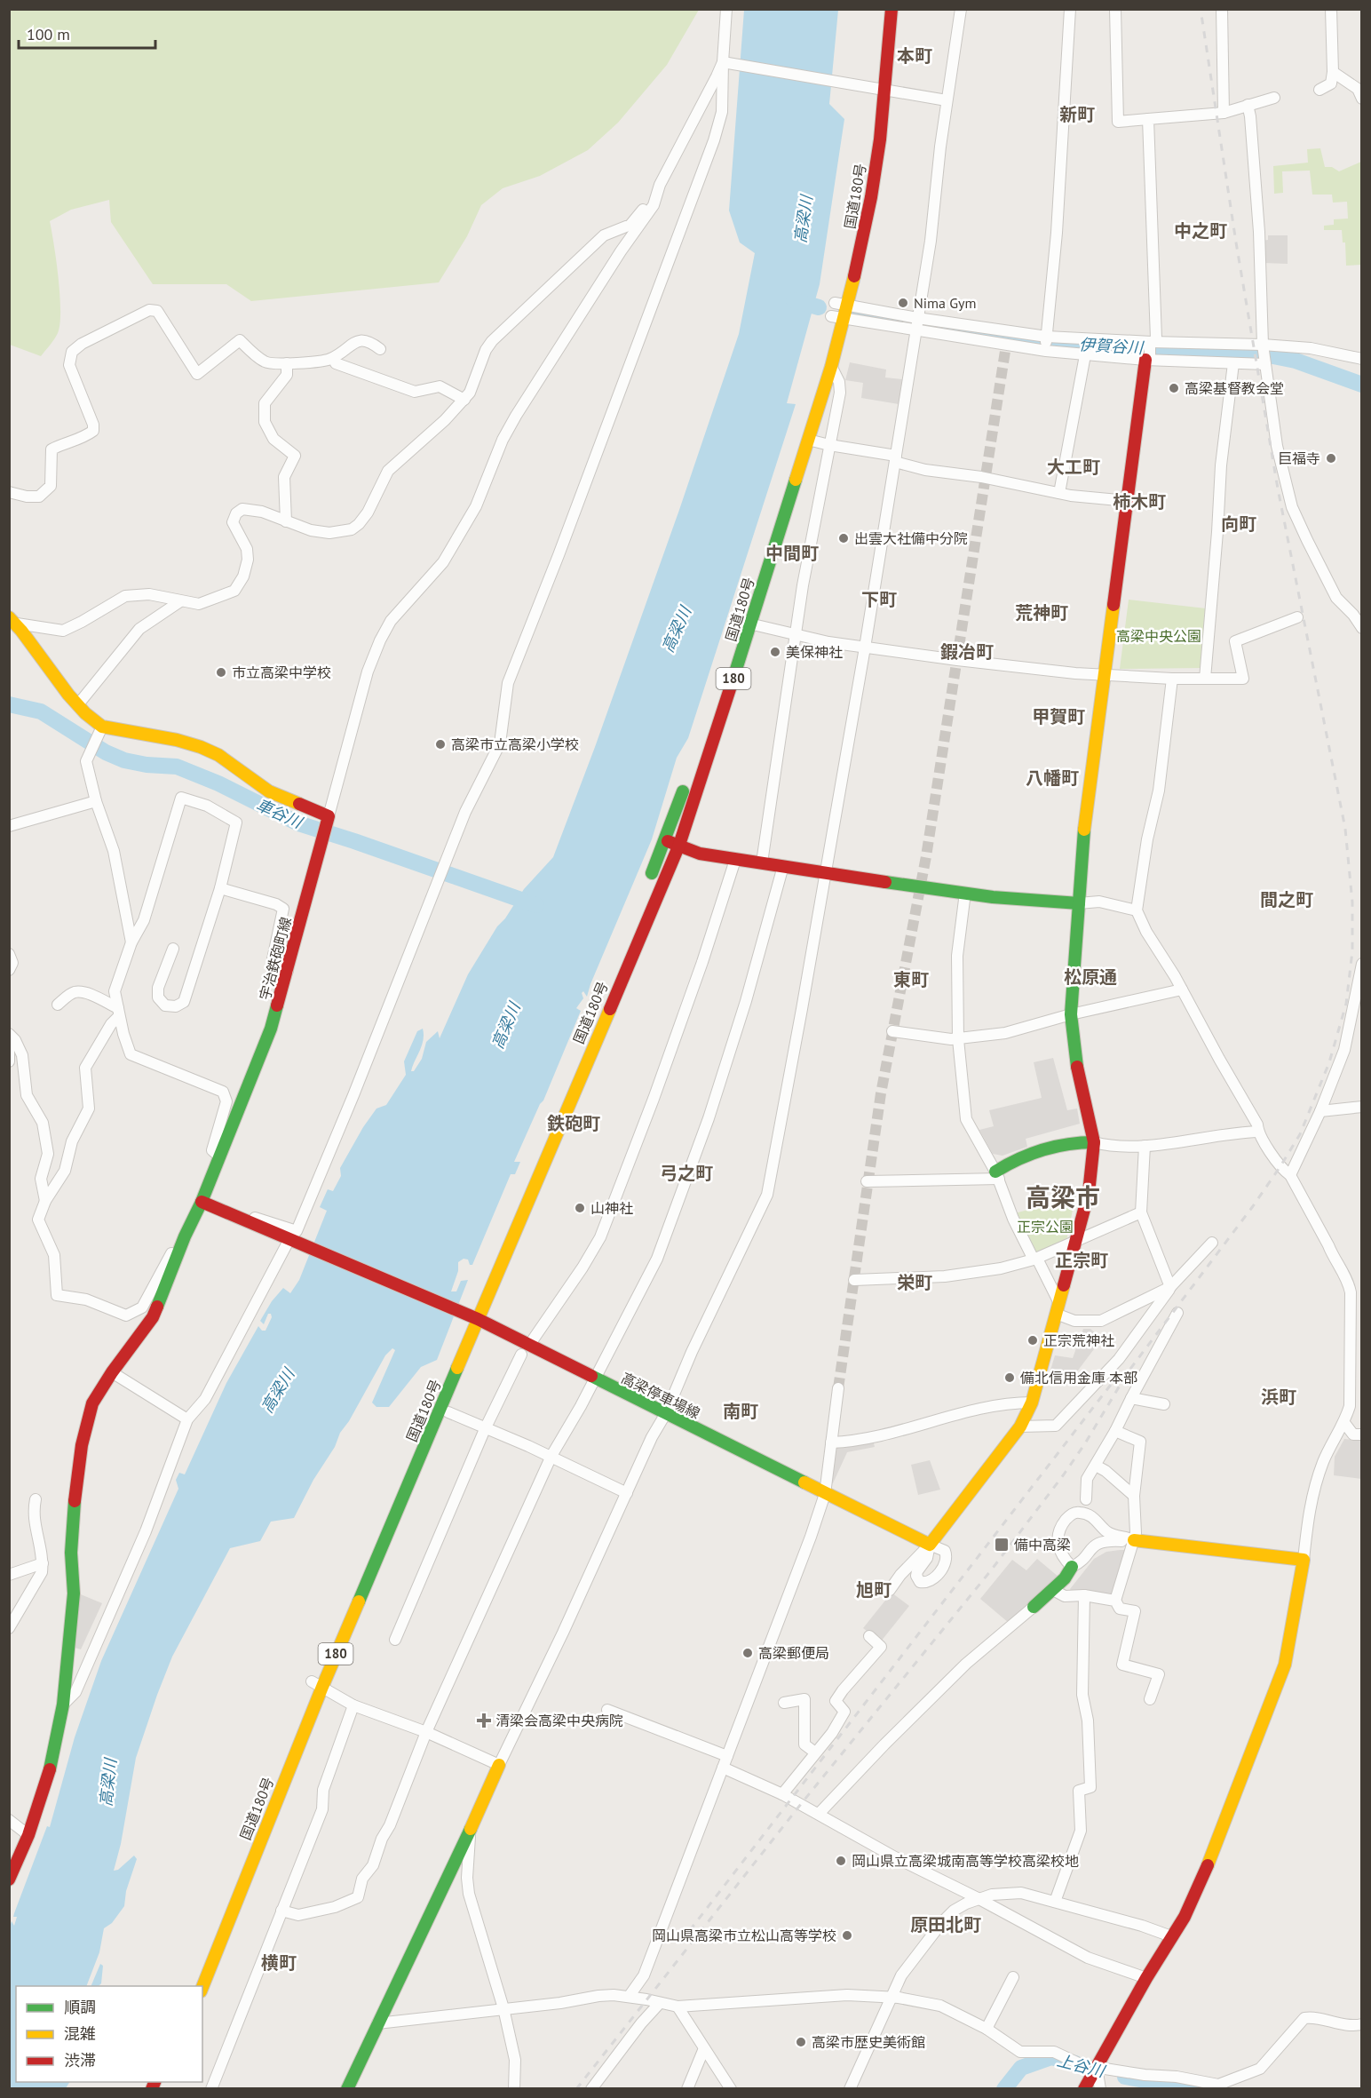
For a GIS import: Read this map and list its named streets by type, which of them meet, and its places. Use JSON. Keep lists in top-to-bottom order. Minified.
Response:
{"streets":{"main road":["国道180号","180","宇治鉄砲町線","高梁停車場線"]},"crossings":[["国道180号","高梁停車場線"]],"districts":["本町","新町","中之町","大工町","柿木町","向町","中間町","下町","荒神町","鍜冶町","甲賀町","八幡町","間之町","松原通","東町","鉄砲町","弓之町","高梁市","正宗町","栄町","浜町","南町","旭町","原田北町","横町"],"water":["高梁川","伊賀谷川","車谷川","上谷川"],"parks":["高梁中央公園","正宗公園"],"places":{"other":["Nima Gym","高梁基督教会堂","巨福寺","出雲大社備中分院","美保神社","市立高梁中学校","高梁市立高梁小学校","山神社","正宗荒神社","備北信用金庫 本部","高梁郵便局","岡山県立高梁城南高等学校高梁校地","岡山県高梁市立松山高等学校","高梁市歴史美術館"],"transit":["備中高梁"],"health":["清梁会高梁中央病院"]},"legend":["順調","混雑","渋滞"],"scale_bar":"100 m"}
